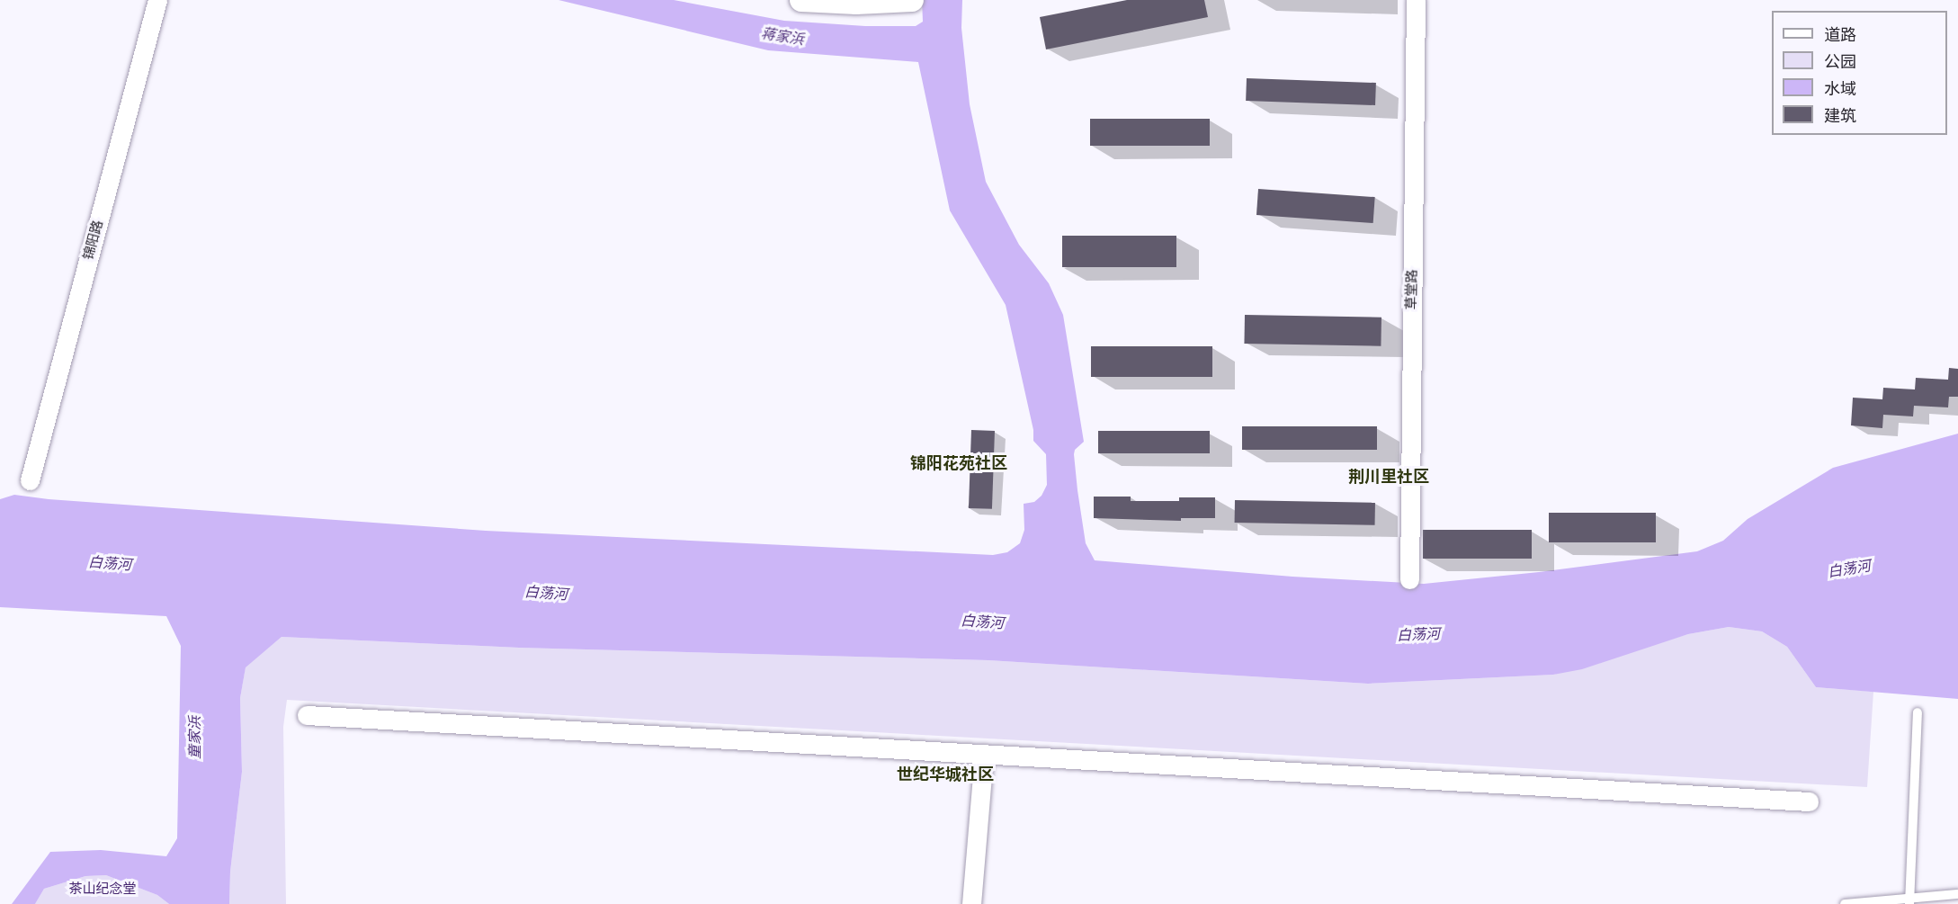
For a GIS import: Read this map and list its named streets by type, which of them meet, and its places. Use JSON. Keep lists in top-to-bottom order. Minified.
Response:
{"streets":{"street":["锦阳路","草堂路"]},"districts":["锦阳花苑社区","荆川里社区","世纪华城社区"],"water":["蒋家浜","白荡河","童家浜"],"parks":["茶山纪念堂"],"legend":["道路","公园","水域","建筑"]}
